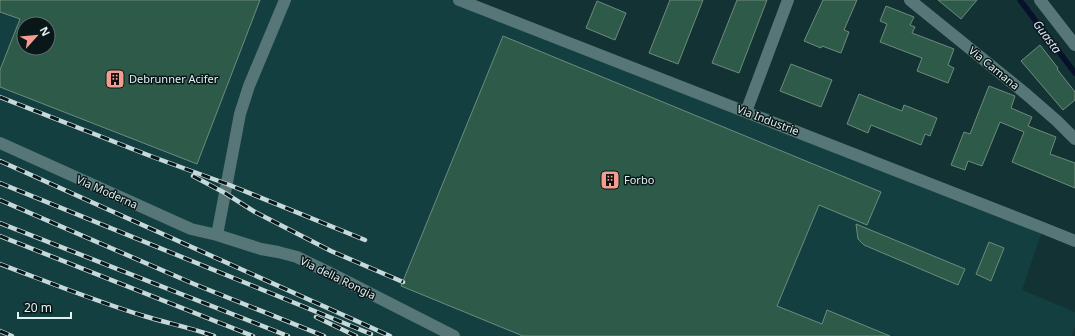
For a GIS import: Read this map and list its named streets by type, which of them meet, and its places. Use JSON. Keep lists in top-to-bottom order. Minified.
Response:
{"streets":{"street":["Via Camana","Via Industrie","Via Moderna","Via della Rongia"]},"crossings":[["Via Moderna","Via della Rongia"]],"water":["Guasta"],"places":{"building":["Debrunner Acifer","Forbo"]},"scale_bar":"20 m","north":"top right"}
